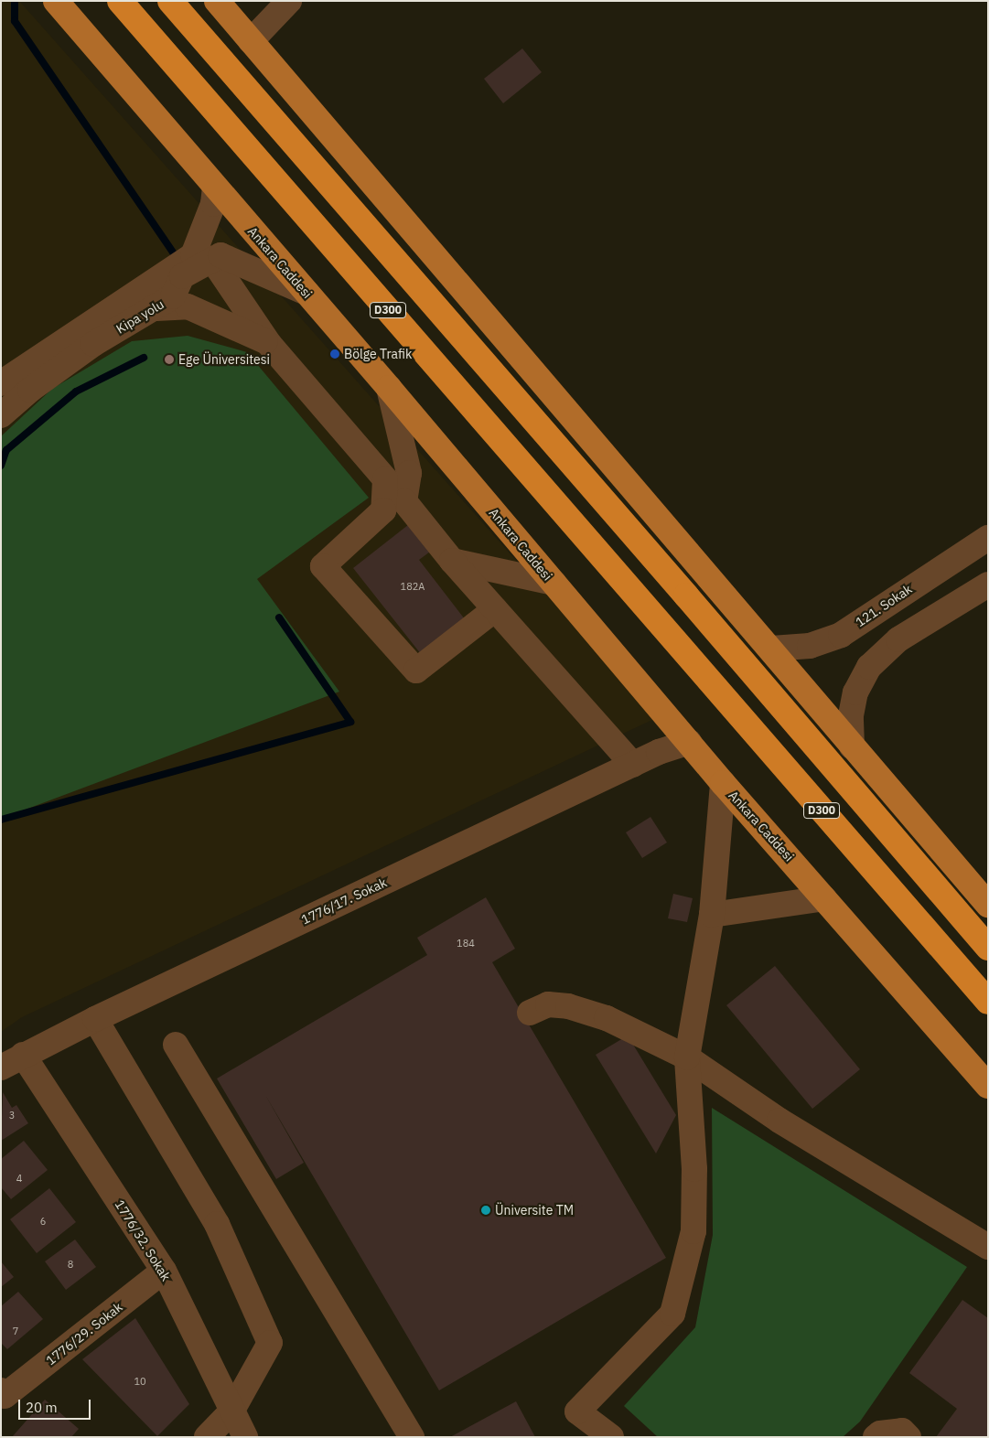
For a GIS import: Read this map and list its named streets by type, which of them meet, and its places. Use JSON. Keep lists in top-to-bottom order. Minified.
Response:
{"streets":{"highway":["D300"],"main road":["Ankara Caddesi"],"street":["Kipa yolu","121. Sokak","1776/17. Sokak","1776/32. Sokak","1776/29. Sokak"]},"crossings":[["Ankara Caddesi","1776/17. Sokak"],["1776/17. Sokak","1776/32. Sokak"],["1776/32. Sokak","1776/29. Sokak"]],"places":["Bölge Trafik","Ege Üniversitesi","Üniversite TM"],"house_numbers":["182A","184","3","4","6","8","7","10"],"scale_bar":"20 m"}
